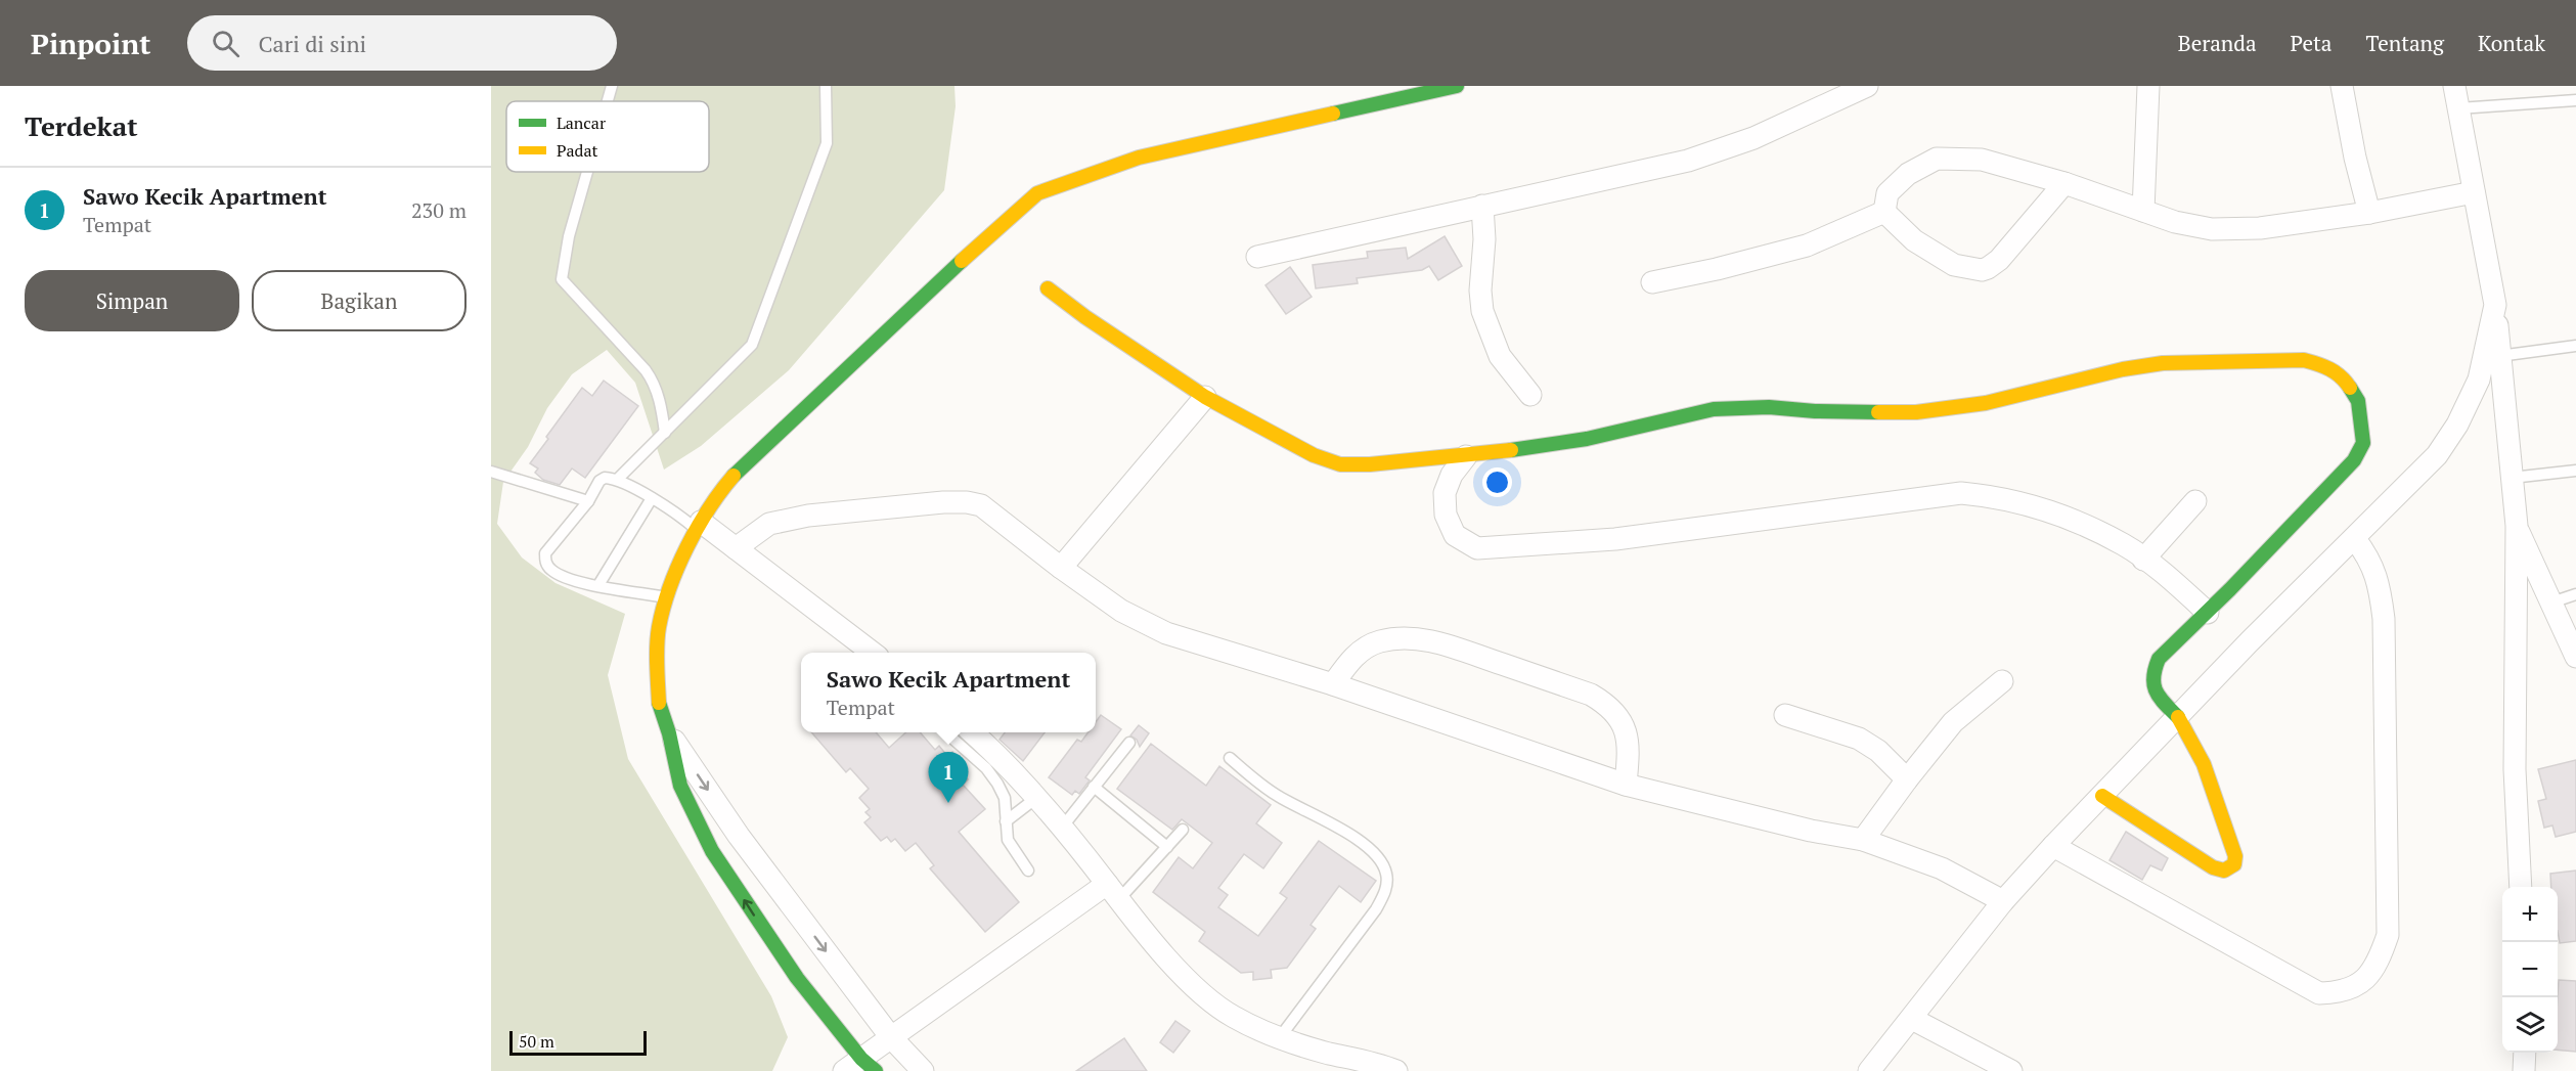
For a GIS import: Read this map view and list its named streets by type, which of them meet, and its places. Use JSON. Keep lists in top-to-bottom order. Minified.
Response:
{"legend":["Lancar","Padat"],"scale_bar":"50 m","page":{"header":"Pinpoint","search":"Cari di sini","nav":["Beranda","Peta","Tentang","Kontak"],"heading":"Terdekat","list":[{"mark":"1","name":"Sawo Kecik Apartment","note":"Tempat","value":"230 m"}],"buttons":["Simpan","Bagikan"],"popup":["Sawo Kecik Apartment","Tempat"],"pins":"1","map_buttons":["+","−"],"scale":"50 m"}}
